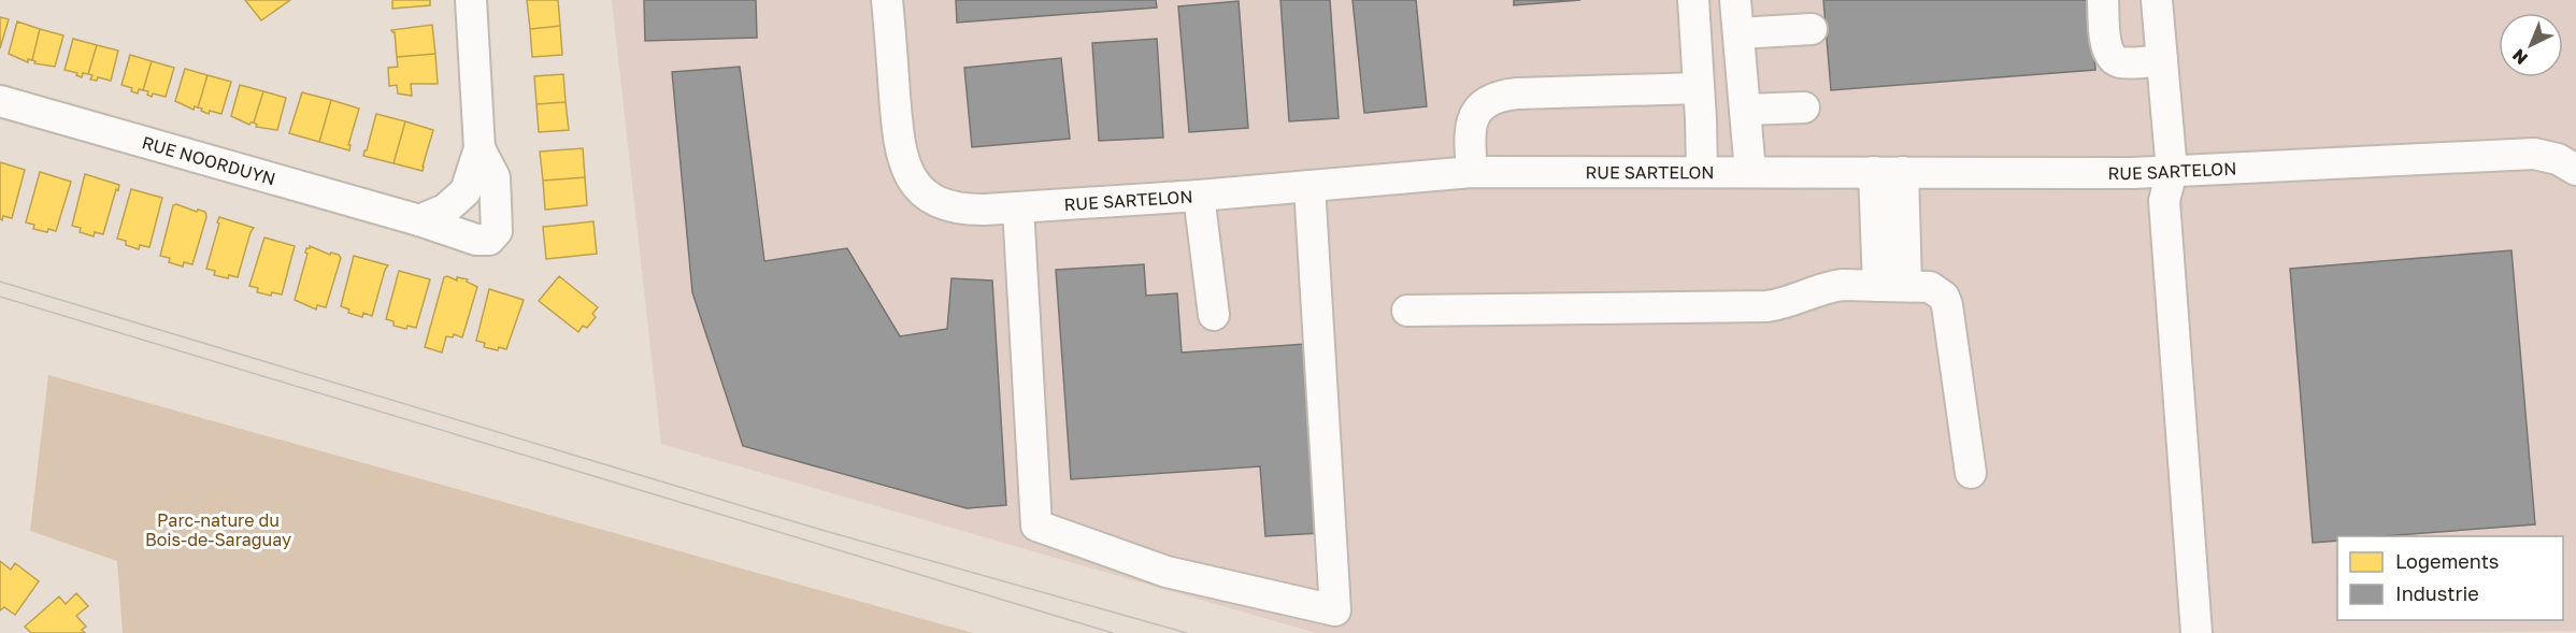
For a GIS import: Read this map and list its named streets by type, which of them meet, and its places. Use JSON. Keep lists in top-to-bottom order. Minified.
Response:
{"streets":{"street":["RUE NOORDUYN","RUE SARTELON"]},"parks":["Parc-nature du Bois-de-Saraguay"],"legend":["Logements","Industrie"],"north":"bottom left"}
